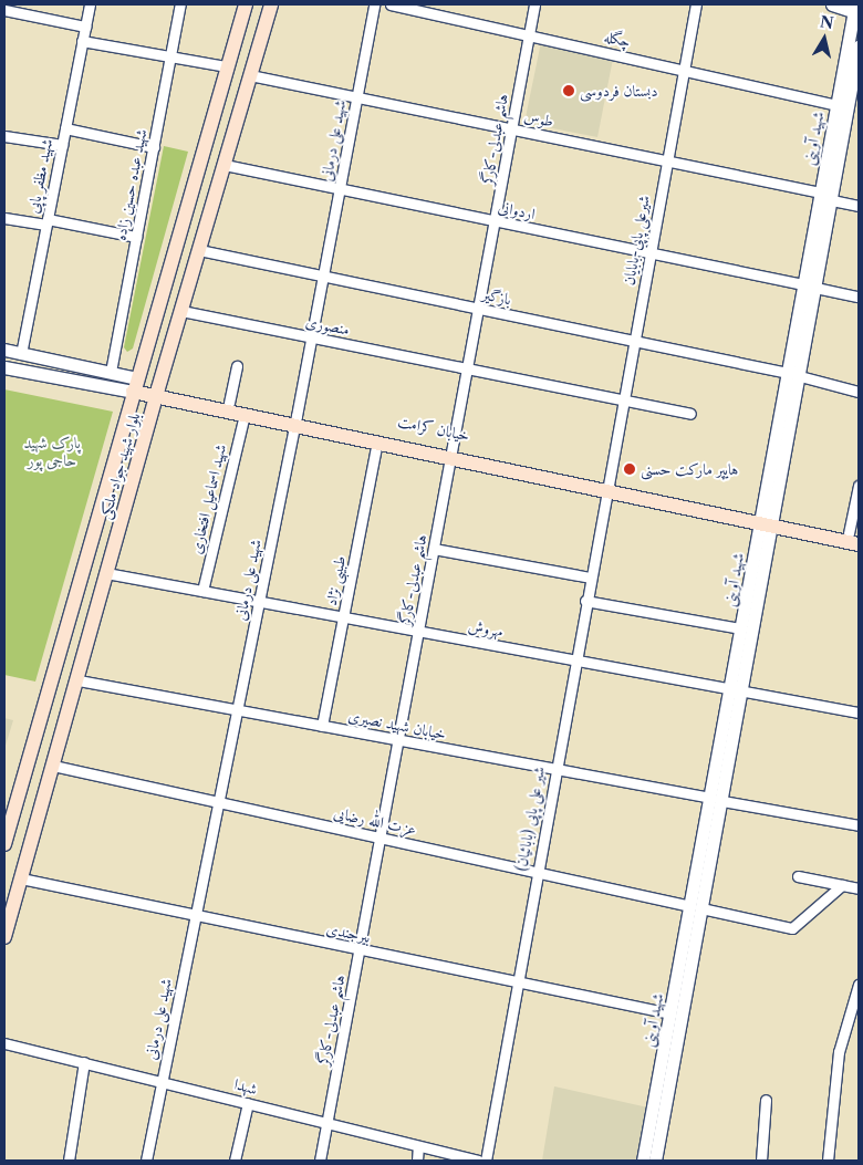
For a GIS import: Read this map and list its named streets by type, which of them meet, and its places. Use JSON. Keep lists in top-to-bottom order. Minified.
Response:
{"streets":{"main road":["خیابان کرامت","بلوار شهید جواد ملکی"],"street":["چگله","طوس","شهید آوینی","هاشم عبدلی-کارگر","شهید علی درمانی","شهید مظفر پاپی","شهید عبده حسین زاده","اردوانی","شیرعلی پاپی-بابایان","بازگیر","منصوری","شهید اسماعیل افتخاری","طبیبی نژاد","مهروش","خیابان شهید نصیری","شیر علی پاپی (بابائیان)","عزت الله رضایی","بیرجندی","شهدا"]},"crossings":[["چگله","شهید آوینی"],["چگله","هاشم عبدلی-کارگر"],["چگله","شیرعلی پاپی-بابایان"],["طوس","شهید آوینی"],["طوس","هاشم عبدلی-کارگر"],["طوس","شهید علی درمانی"],["طوس","شیرعلی پاپی-بابایان"],["طوس","بلوار شهید جواد ملکی"],["شهید آوینی","اردوانی"],["شهید آوینی","بازگیر"],["شهید آوینی","خیابان کرامت"],["شهید آوینی","مهروش"],["شهید آوینی","خیابان شهید نصیری"],["شهید آوینی","عزت الله رضایی"],["شهید آوینی","بیرجندی"],["هاشم عبدلی-کارگر","اردوانی"],["هاشم عبدلی-کارگر","بازگیر"],["هاشم عبدلی-کارگر","منصوری"],["هاشم عبدلی-کارگر","خیابان کرامت"],["هاشم عبدلی-کارگر","مهروش"],["هاشم عبدلی-کارگر","خیابان شهید نصیری"],["هاشم عبدلی-کارگر","عزت الله رضایی"],["هاشم عبدلی-کارگر","بیرجندی"],["هاشم عبدلی-کارگر","شهدا"],["شهید علی درمانی","اردوانی"],["شهید علی درمانی","بازگیر"],["شهید علی درمانی","منصوری"],["شهید علی درمانی","خیابان کرامت"],["شهید علی درمانی","مهروش"],["شهید علی درمانی","خیابان شهید نصیری"],["شهید علی درمانی","عزت الله رضایی"],["شهید علی درمانی","بیرجندی"],["شهید علی درمانی","شهدا"],["شهید مظفر پاپی","خیابان کرامت"],["شهید عبده حسین زاده","خیابان کرامت"],["اردوانی","شیرعلی پاپی-بابایان"],["اردوانی","بلوار شهید جواد ملکی"],["شیرعلی پاپی-بابایان","بازگیر"],["شیرعلی پاپی-بابایان","منصوری"],["شیرعلی پاپی-بابایان","خیابان کرامت"],["شیرعلی پاپی-بابایان","شیر علی پاپی (بابائیان)"],["بازگیر","بلوار شهید جواد ملکی"],["منصوری","بلوار شهید جواد ملکی"],["خیابان کرامت","بلوار شهید جواد ملکی"],["خیابان کرامت","شهید اسماعیل افتخاری"],["خیابان کرامت","طبیبی نژاد"],["خیابان کرامت","شیر علی پاپی (بابائیان)"],["بلوار شهید جواد ملکی","مهروش"],["بلوار شهید جواد ملکی","خیابان شهید نصیری"],["بلوار شهید جواد ملکی","عزت الله رضایی"],["بلوار شهید جواد ملکی","بیرجندی"],["شهید اسماعیل افتخاری","مهروش"],["طبیبی نژاد","مهروش"],["طبیبی نژاد","خیابان شهید نصیری"],["مهروش","شیر علی پاپی (بابائیان)"],["خیابان شهید نصیری","شیر علی پاپی (بابائیان)"],["شیر علی پاپی (بابائیان)","عزت الله رضایی"],["شیر علی پاپی (بابائیان)","بیرجندی"]],"parks":["پارک شهید حاجی پور"],"places":["دبستان فردوسی","هایپر مارکت حسنی"],"north":"top"}
